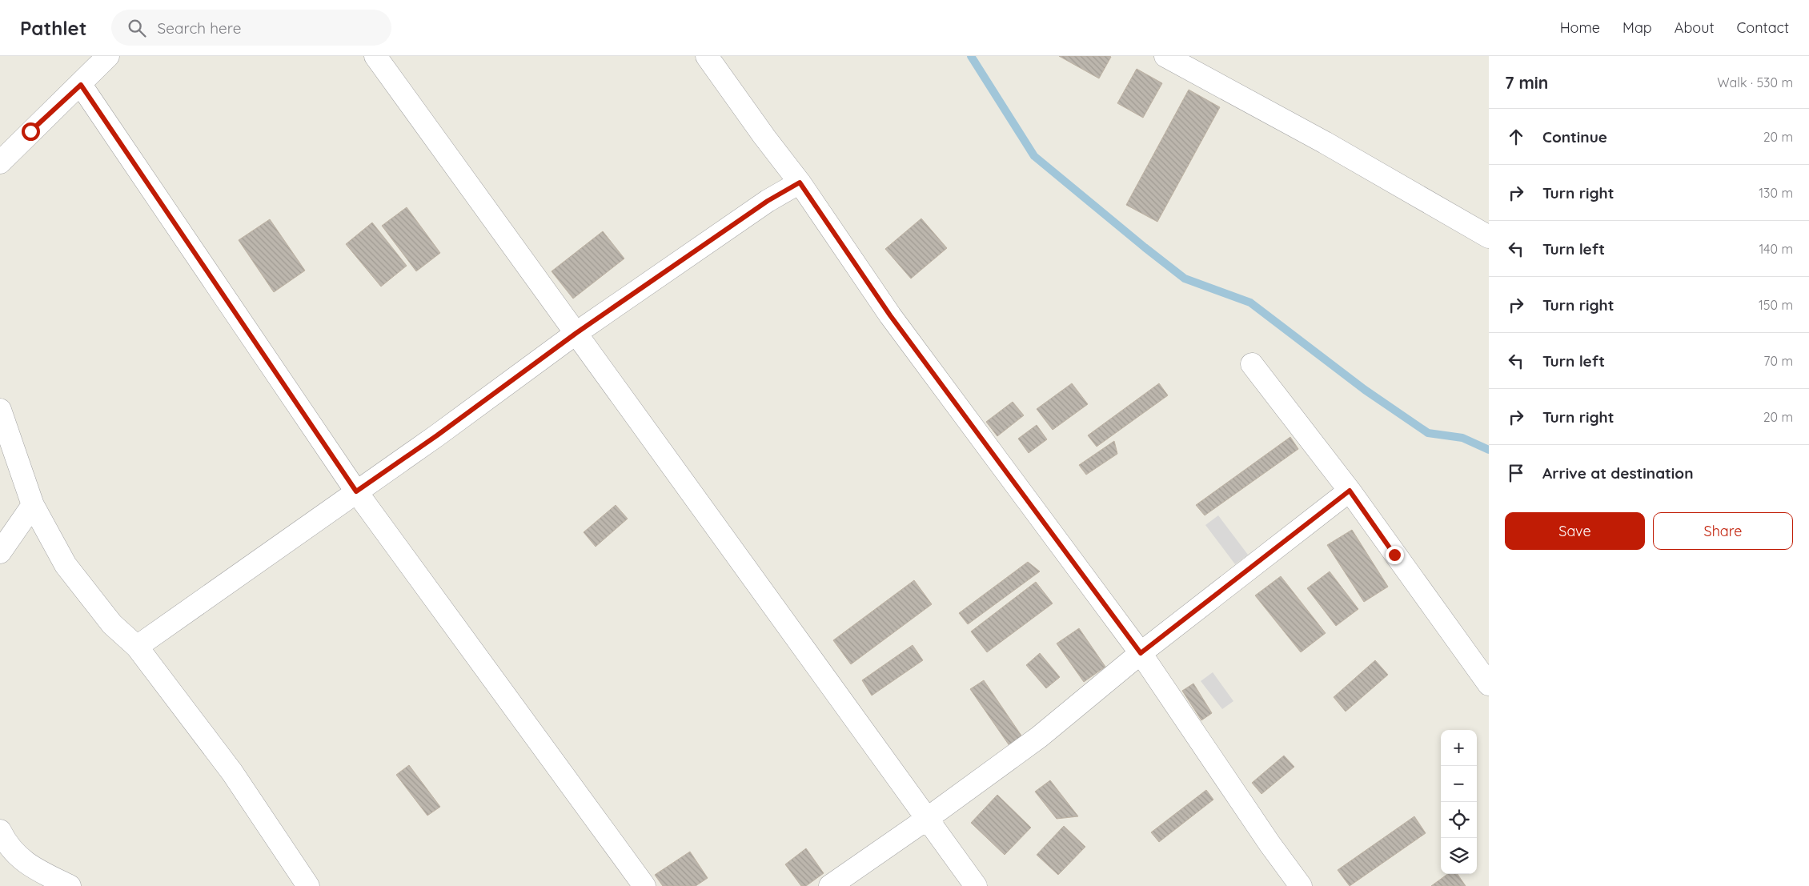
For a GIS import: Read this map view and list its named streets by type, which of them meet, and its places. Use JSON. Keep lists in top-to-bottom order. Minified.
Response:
{"page":{"header":"Pathlet","search":"Search here","nav":["Home","Map","About","Contact"],"heading":["7 min","Walk · 530 m"],"list":[["Continue","20 m"],["Turn right","130 m"],["Turn left","140 m"],["Turn right","150 m"],["Turn left","70 m"],["Turn right","20 m"],"Arrive at destination"],"buttons":["Save","Share"],"map_buttons":["+","−"]}}
